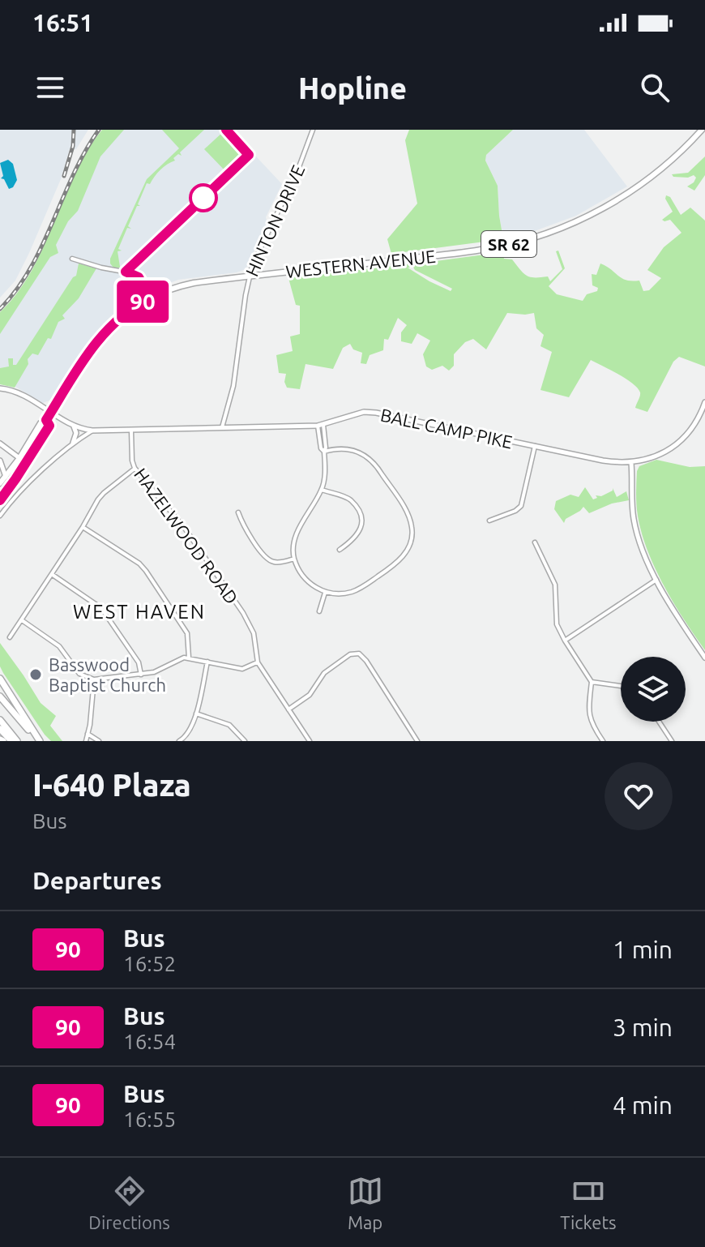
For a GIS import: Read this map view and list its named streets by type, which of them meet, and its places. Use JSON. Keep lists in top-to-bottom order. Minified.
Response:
{"streets":{"main road":["SR 62","WESTERN AVENUE"],"street":["HINTON DRIVE","BALL CAMP PIKE","HAZELWOOD ROAD"]},"crossings":[["HINTON DRIVE","WESTERN AVENUE"],["HINTON DRIVE","BALL CAMP PIKE"],["BALL CAMP PIKE","HAZELWOOD ROAD"]],"districts":["WEST HAVEN"],"places":["Basswood Baptist Church"],"lines":["bus line 90"],"page":{"status":"16:51","header":"Hopline","on_map":"90","heading":[["I-640 Plaza","Bus"],"Departures"],"list":[{"mark":"90","name":"Bus","note":"16:52","value":"1 min"},{"mark":"90","name":"Bus","note":"16:54","value":"3 min"},{"mark":"90","name":"Bus","note":"16:55","value":"4 min"}],"tabs":["Directions","Map","Tickets"]}}
